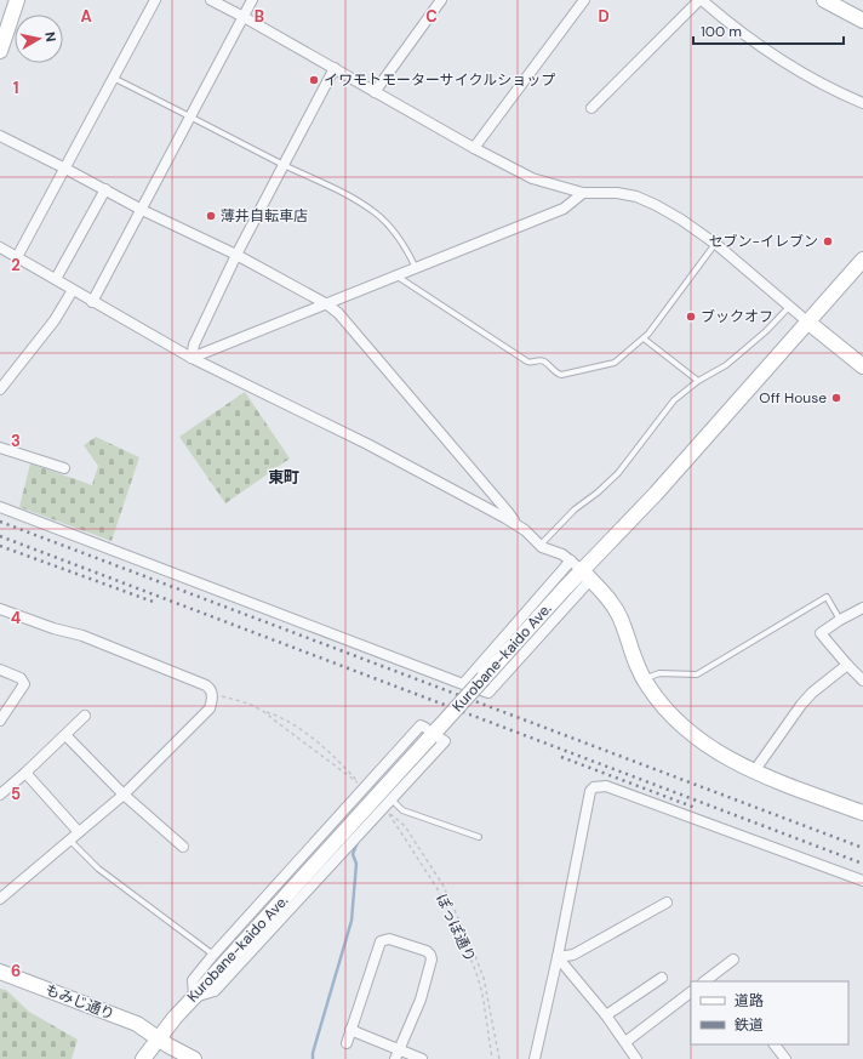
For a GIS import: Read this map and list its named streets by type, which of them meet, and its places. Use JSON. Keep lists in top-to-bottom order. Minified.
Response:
{"streets":{"street":["Kurobane-kaido Ave.","もみじ通り"],"path":["ぽっぽ通り"]},"crossings":[["Kurobane-kaido Ave.","もみじ通り"]],"districts":["東町"],"places":["イワモトモーターサイクルショップ","薄井自転車店","セブン-イレブン","ブックオフ","Off House"],"legend":["道路","鉄道"],"scale_bar":"100 m","north":"right","grid":{"columns":["A","B","C","D"],"rows":["1","2","3","4","5","6"]}}
